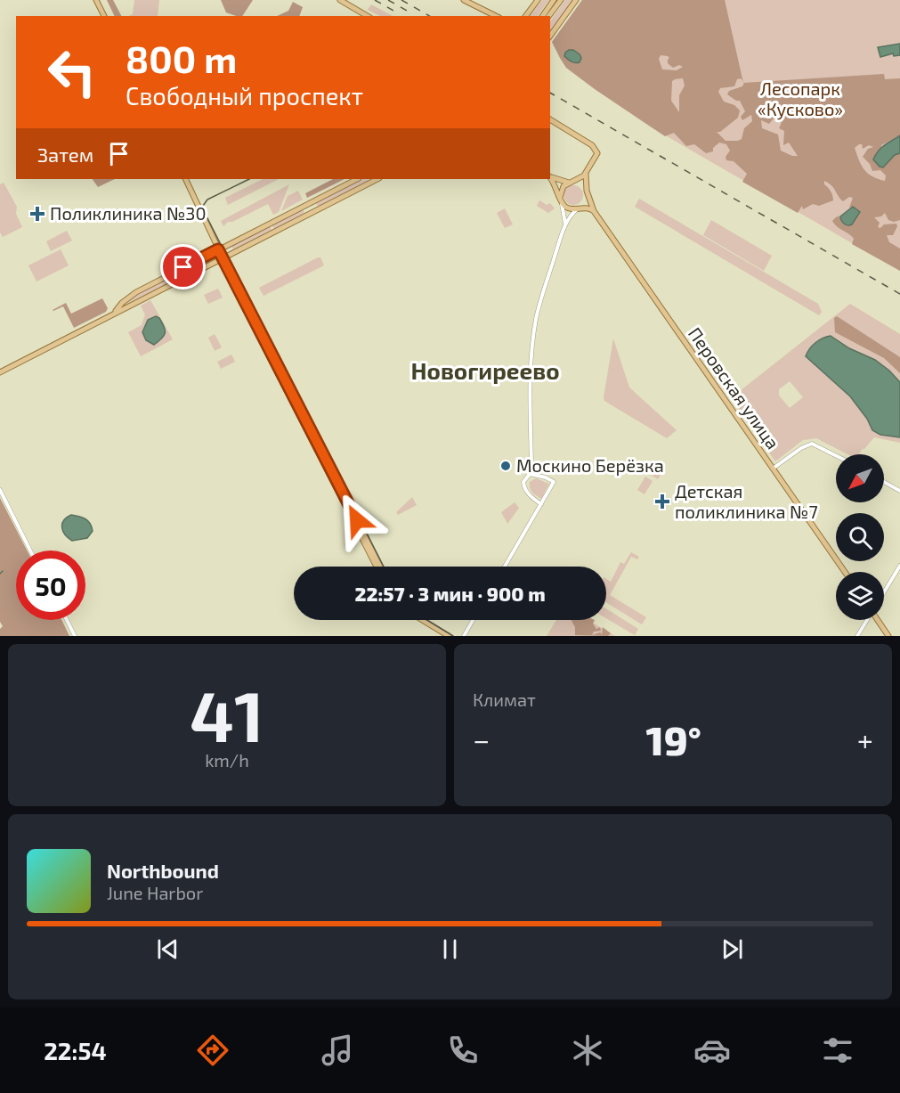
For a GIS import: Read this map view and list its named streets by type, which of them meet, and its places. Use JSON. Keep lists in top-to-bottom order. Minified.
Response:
{"streets":{"main road":["Перовская улица"]},"districts":["Новогиреево"],"parks":["Лесопарк «Кусково»"],"places":{"health":["Поликлиника №30","Детская поликлиника №7"],"other":["Москино Берёзка"]},"north":"bottom left","page":{"turn":["800 m","Свободный проспект"],"then":"Затем","limit":"50","trip":"22:57 · 3 мин · 900 m","tile":[["41","km/h"],"Климат"],"heat":["−","19°","+"],"song":["Northbound","June Harbor"],"tabs":"22:54"}}
